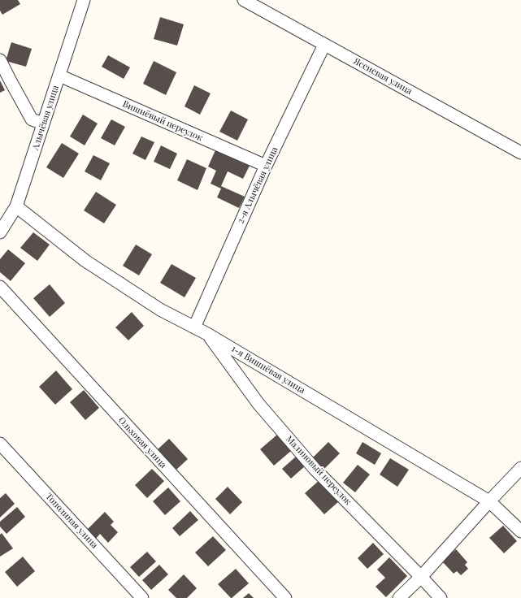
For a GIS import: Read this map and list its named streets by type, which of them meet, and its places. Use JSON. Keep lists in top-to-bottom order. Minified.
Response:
{"streets":{"street":["Ясеневая улица","Алычёвая улица","Вишнёвый переулок","2-я Алычёвая улица","1-я Вишнёвая улица","Ольховая улица","Малиновый переулок","Тополиная улица"]},"crossings":[["Ясеневая улица","2-я Алычёвая улица"],["Алычёвая улица","Вишнёвый переулок"],["Алычёвая улица","1-я Вишнёвая улица"],["Вишнёвый переулок","2-я Алычёвая улица"],["2-я Алычёвая улица","1-я Вишнёвая улица"],["1-я Вишнёвая улица","Малиновый переулок"]]}
